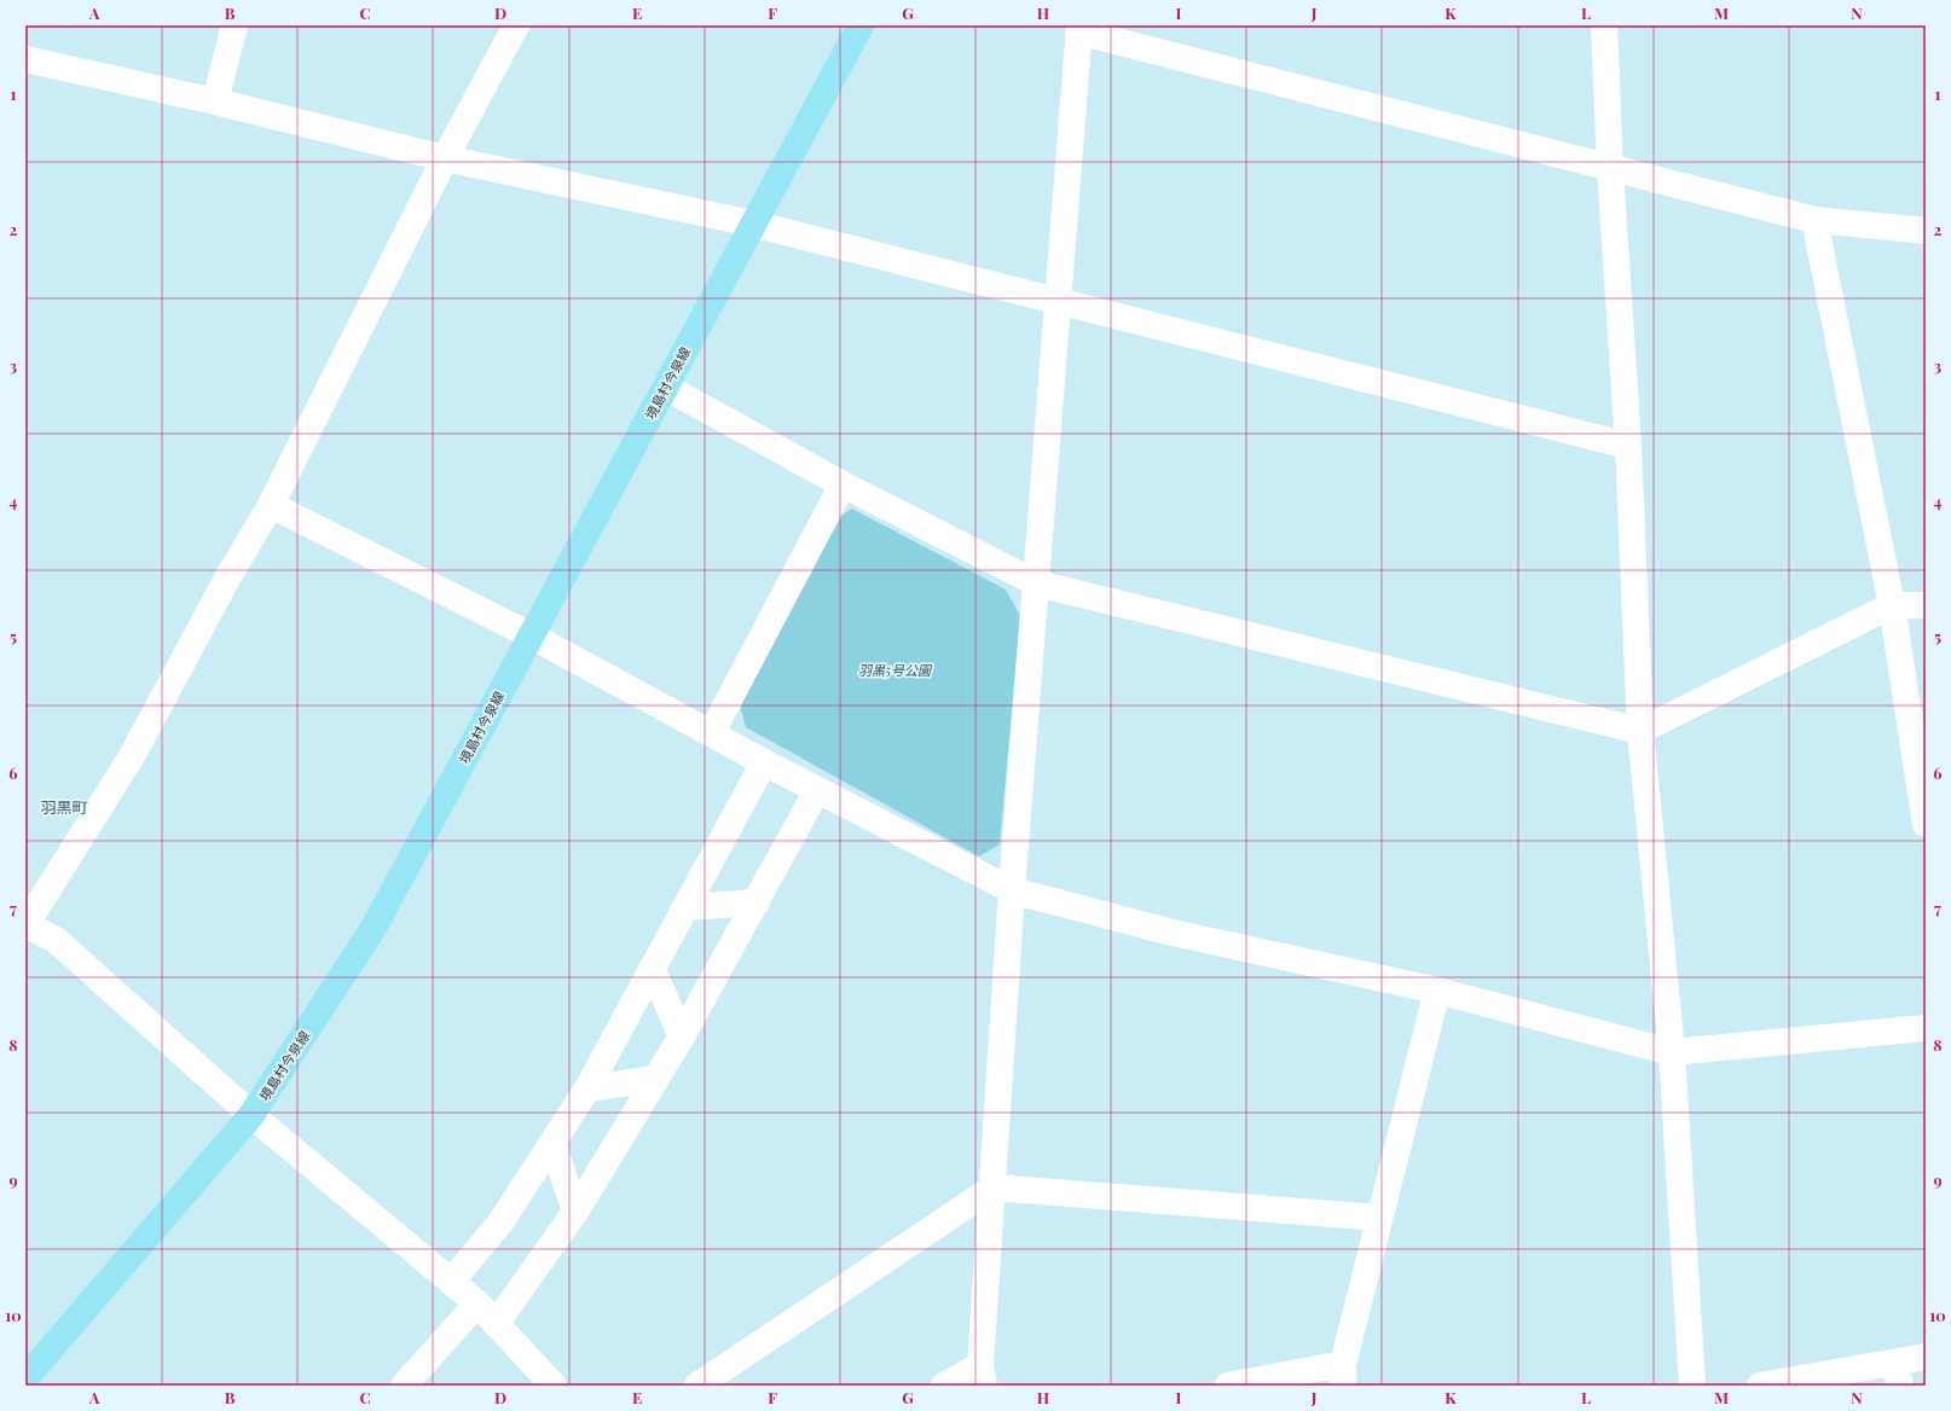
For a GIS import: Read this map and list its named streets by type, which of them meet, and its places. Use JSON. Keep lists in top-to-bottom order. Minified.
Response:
{"streets":{"main road":["境島村今泉線"]},"districts":["羽黒町"],"parks":["羽黒5号公園"],"grid":{"columns":["A","B","C","D","E","F","G","H","I","J","K","L","M","N"],"rows":["1","2","3","4","5","6","7","8","9","10"]}}
